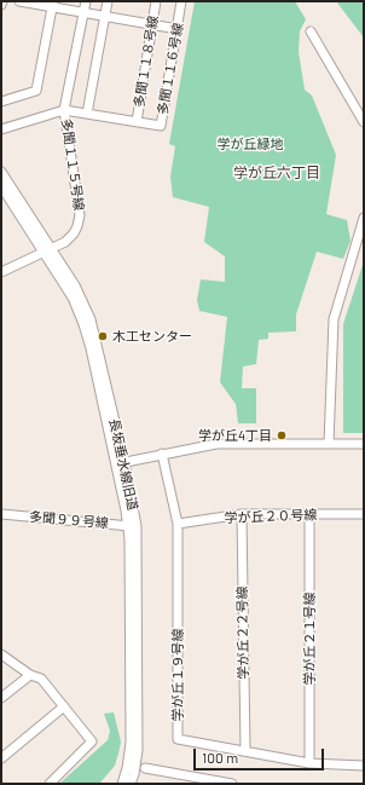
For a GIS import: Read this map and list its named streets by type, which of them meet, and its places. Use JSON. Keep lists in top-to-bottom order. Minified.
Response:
{"streets":{"street":["多聞１１８号線","多聞１１６号線","多聞１１５号線","長坂垂水線旧道","学が丘２０号線","多聞９９号線","学が丘２２号線","学が丘２１号線","学が丘１９号線"]},"crossings":[["多聞１１８号線","多聞１１６号線"],["多聞１１６号線","多聞１１５号線"],["多聞１１５号線","長坂垂水線旧道"],["長坂垂水線旧道","多聞９９号線"],["学が丘２０号線","学が丘２２号線"],["学が丘２０号線","学が丘２１号線"],["学が丘２０号線","学が丘１９号線"],["学が丘２２号線","学が丘１９号線"],["学が丘２１号線","学が丘１９号線"]],"districts":["学が丘六丁目"],"parks":["学が丘緑地"],"places":["木工センター","学が丘4丁目"],"scale_bar":"100 m"}
